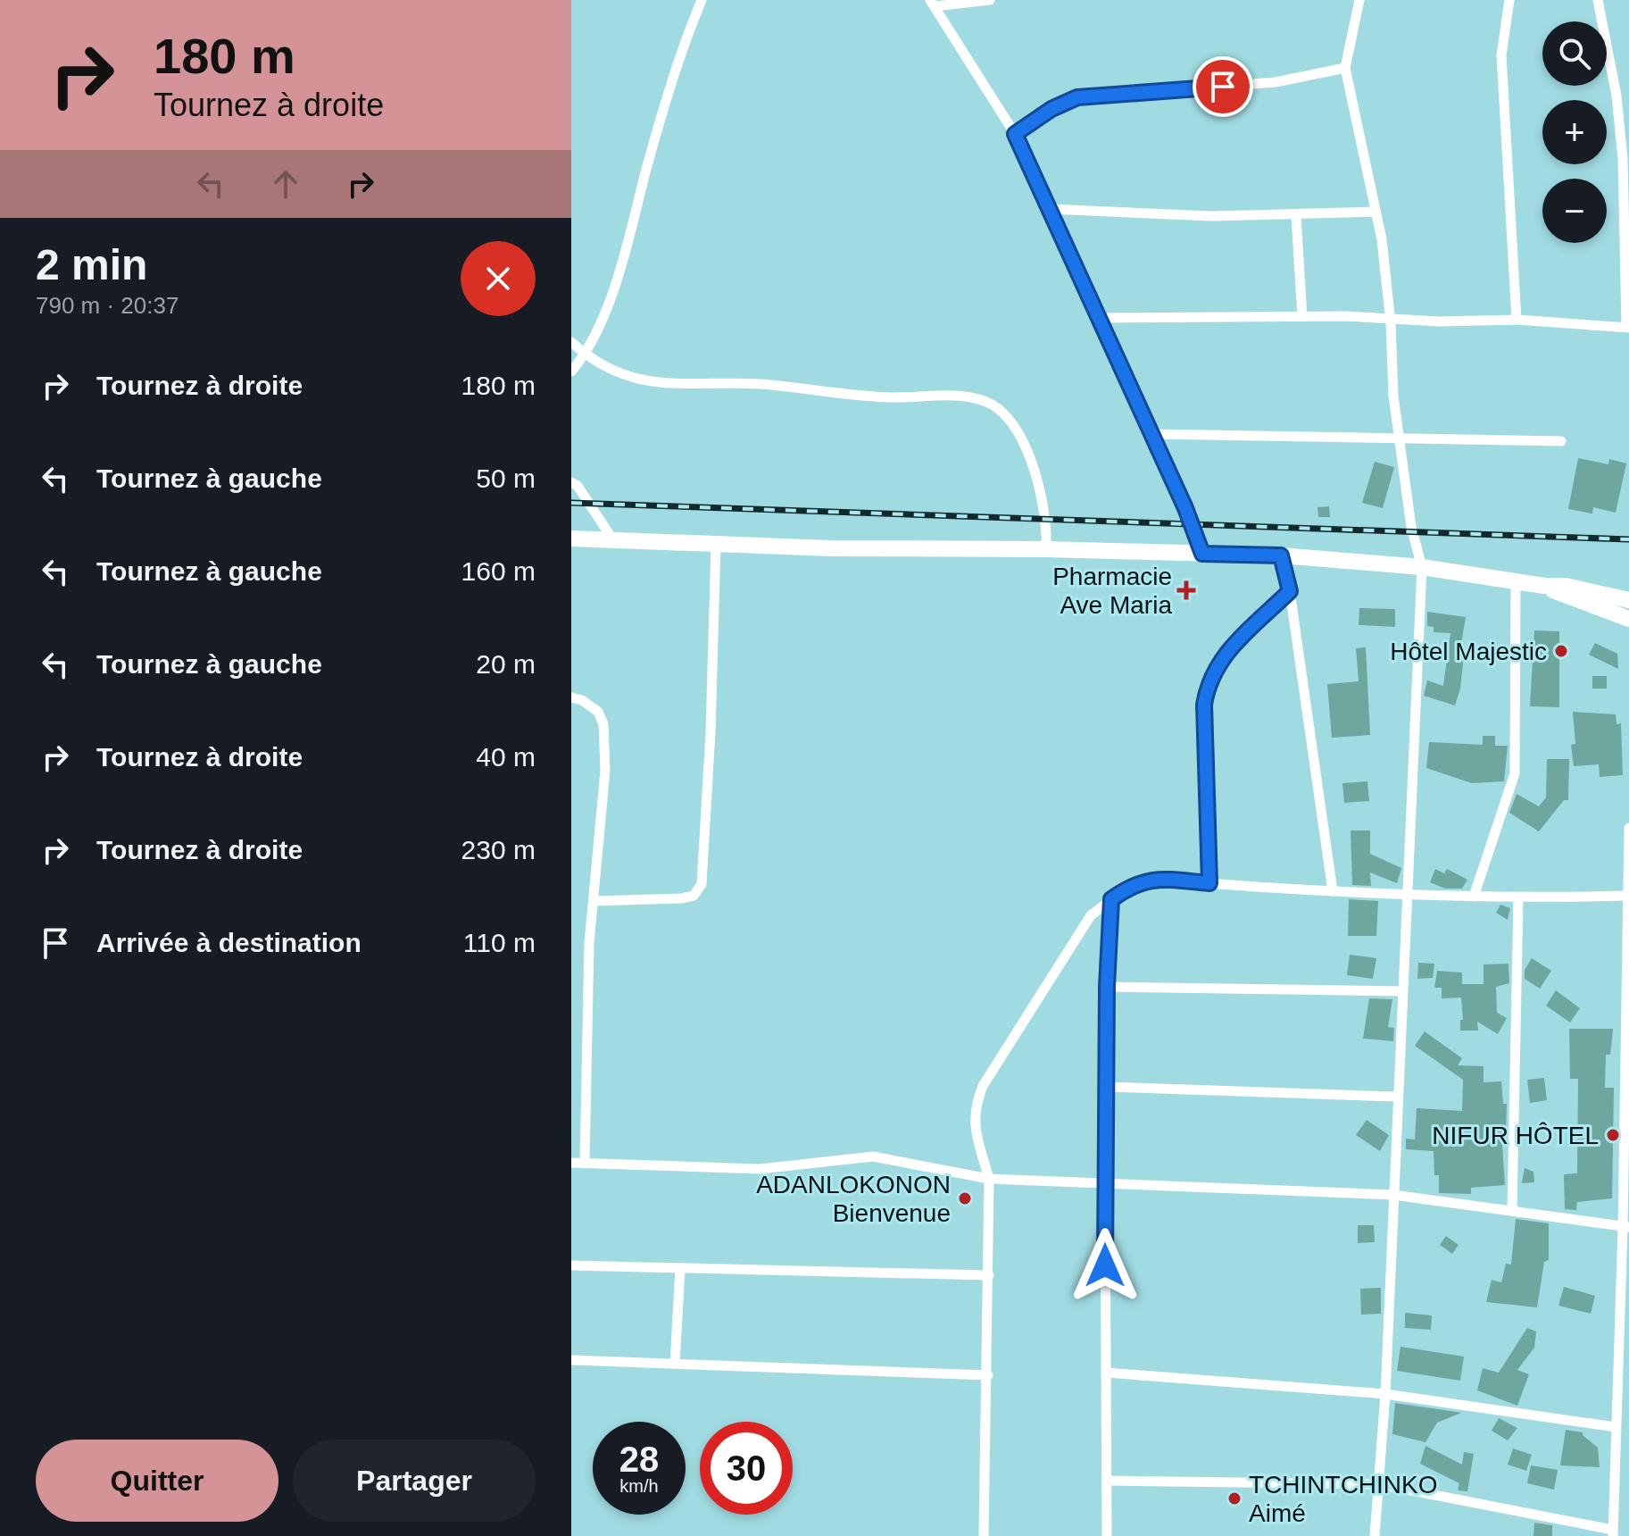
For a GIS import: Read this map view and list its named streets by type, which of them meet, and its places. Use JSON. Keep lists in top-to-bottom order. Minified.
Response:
{"places":{"health":["Pharmacie Ave Maria"],"other":["Hôtel Majestic","NIFUR HÔTEL","ADANLOKONON Bienvenue","TCHINTCHINKO Aimé"]},"page":{"turn":["180 m","Tournez à droite"],"map_buttons":["+","−"],"heading":["2 min","790 m · 20:37"],"list":[{"name":"Tournez à droite","value":"180 m"},{"name":"Tournez à gauche","value":"50 m"},{"name":"Tournez à gauche","value":"160 m"},{"name":"Tournez à gauche","value":"20 m"},{"name":"Tournez à droite","value":"40 m"},{"name":"Tournez à droite","value":"230 m"},{"name":"Arrivée à destination","value":"110 m"}],"speed":"28 km/h","limit":"30","buttons":["Quitter","Partager"]}}
